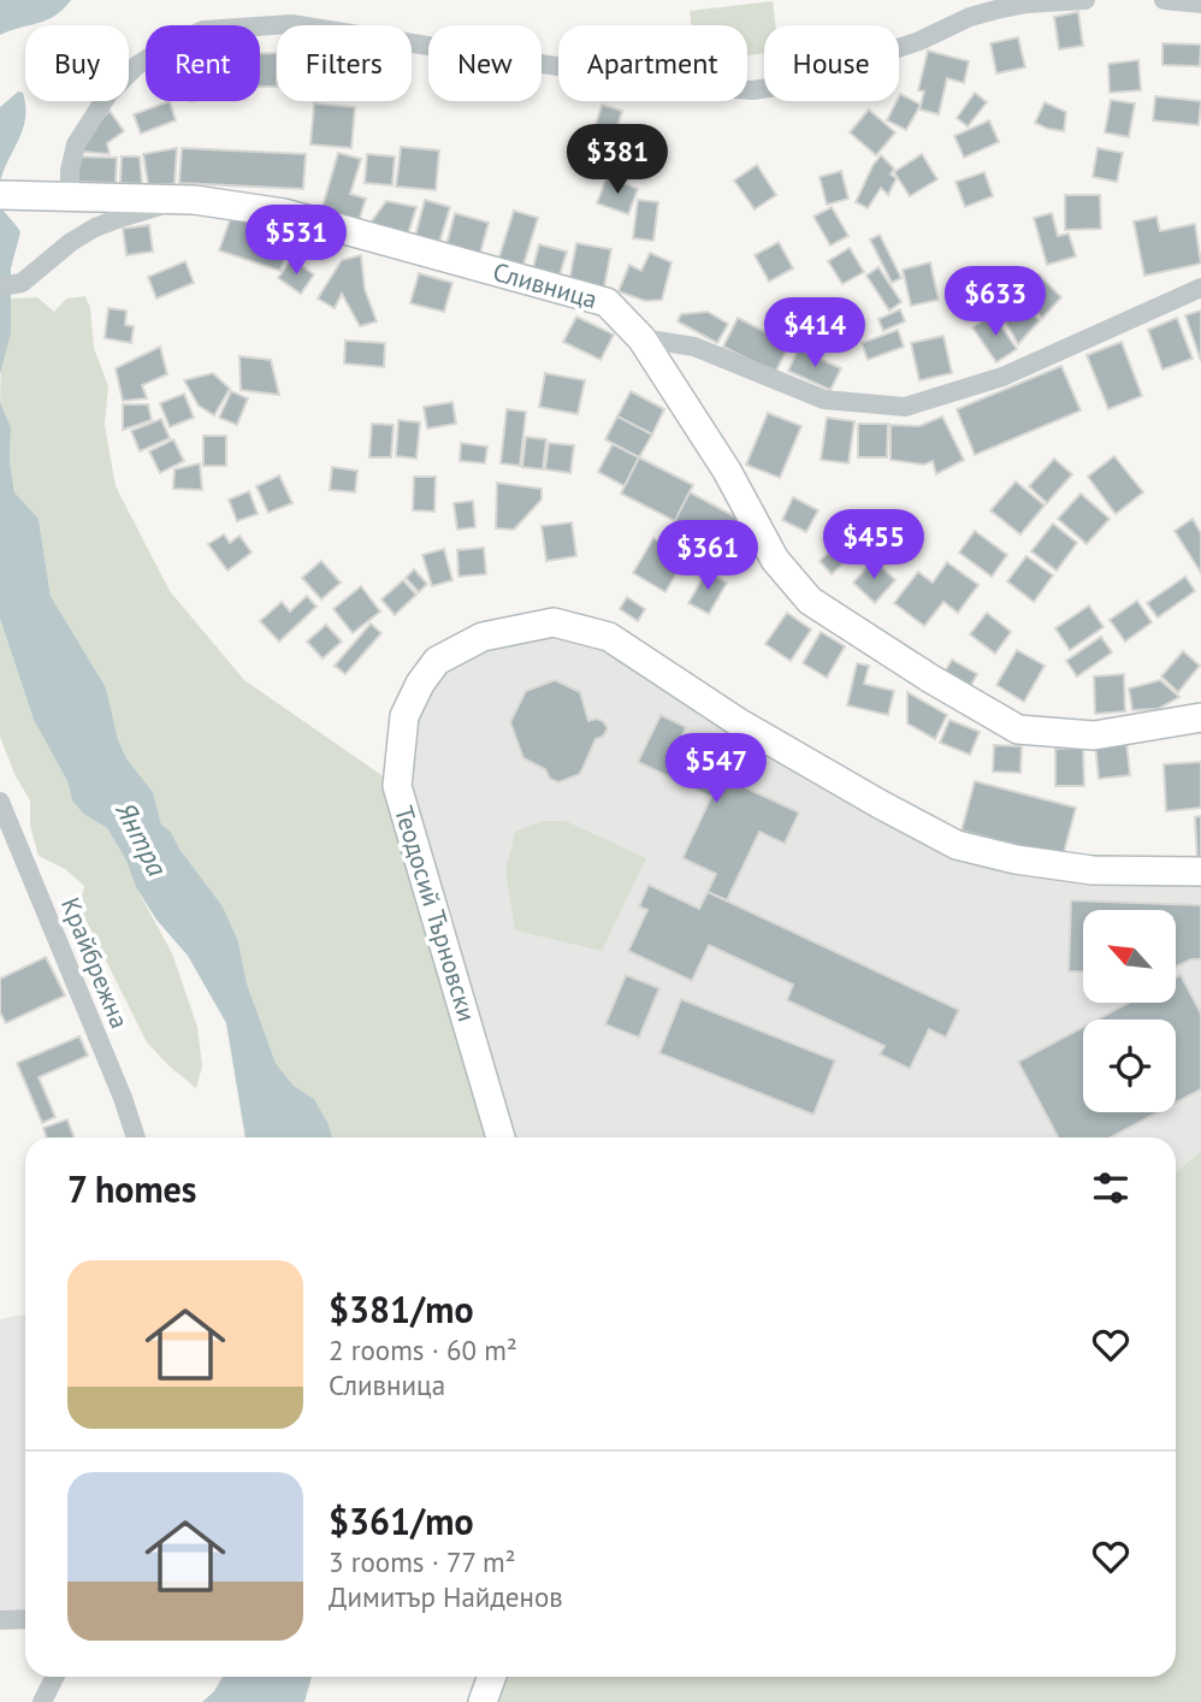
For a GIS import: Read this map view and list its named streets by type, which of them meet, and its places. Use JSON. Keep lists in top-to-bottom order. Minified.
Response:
{"streets":{"street":["Сливница","Теодосий Търновски","Крайбрежна"]},"water":["Янтра"],"north":"top left","page":{"chip":["Buy","Rent","Filters","New","Apartment","House"],"price":["$381","$531","$633","$414","$455","$361","$547"],"heading":"7 homes","list":[{"name":"$381/mo","note":"2 rooms · 60 m² · Сливница"},{"name":"$361/mo","note":"3 rooms · 77 m² · Димитър Найденов"}]}}
